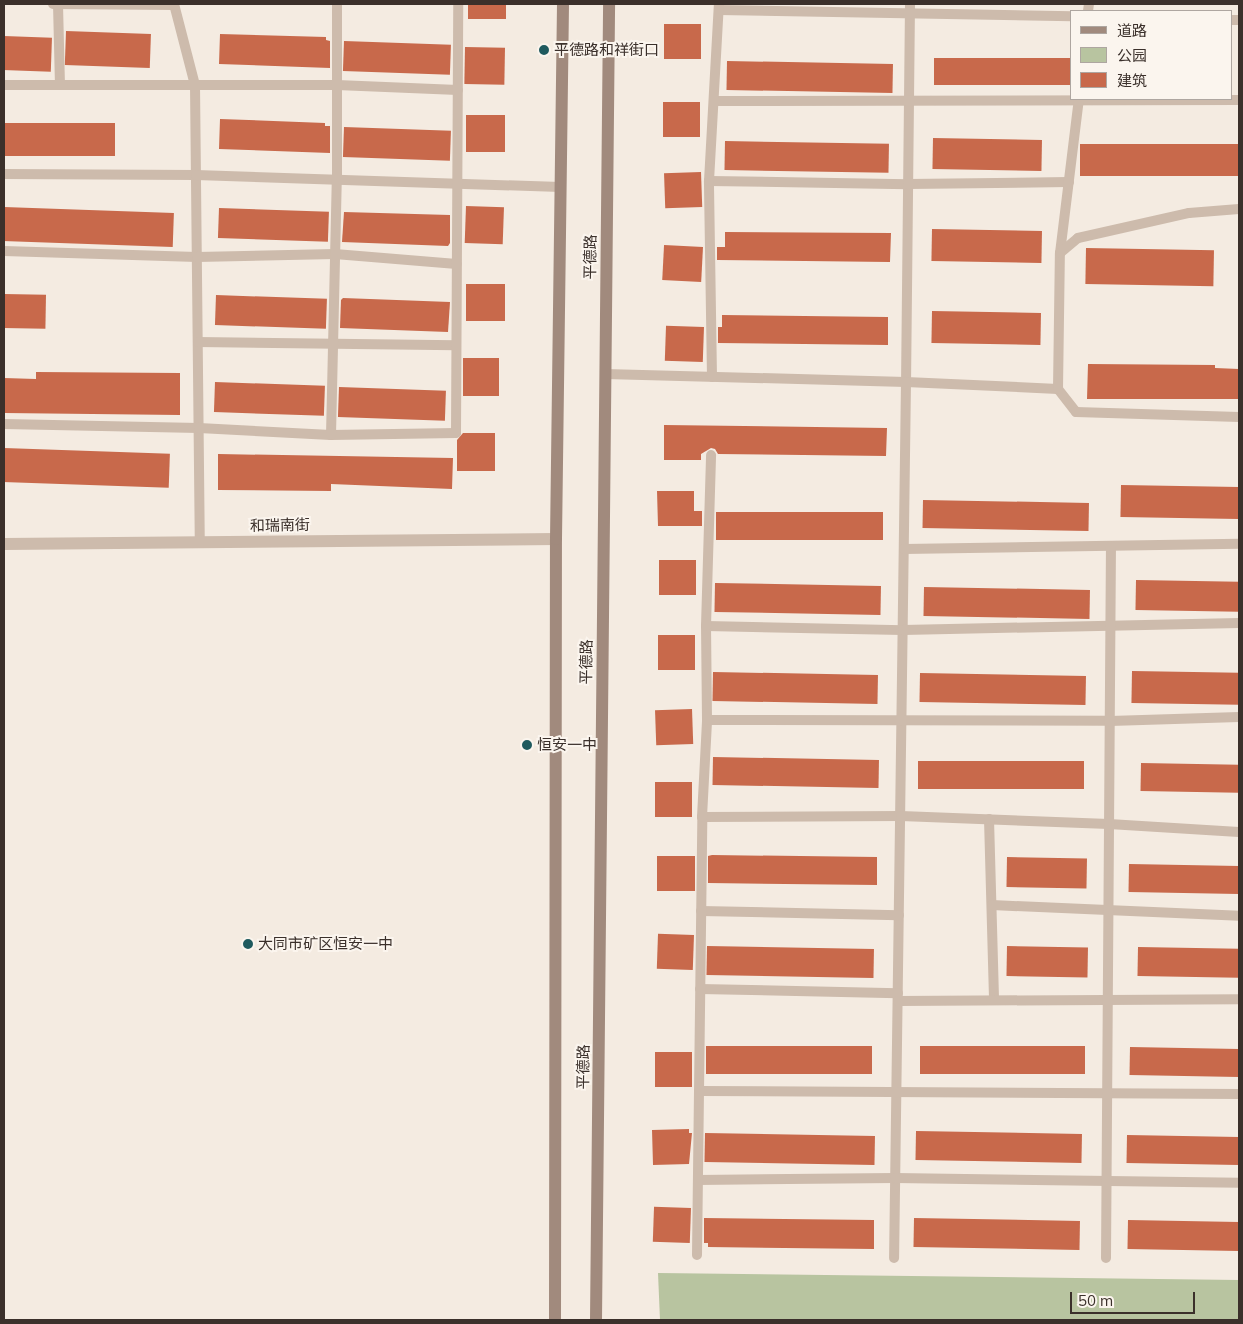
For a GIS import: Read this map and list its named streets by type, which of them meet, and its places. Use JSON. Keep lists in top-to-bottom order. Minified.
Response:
{"streets":{"main road":["平德路"],"street":["和瑞南街"]},"crossings":[["平德路","和瑞南街"]],"places":["平德路和祥街口","恒安一中","大同市矿区恒安一中"],"legend":["道路","公园","建筑"],"scale_bar":"50 m"}
